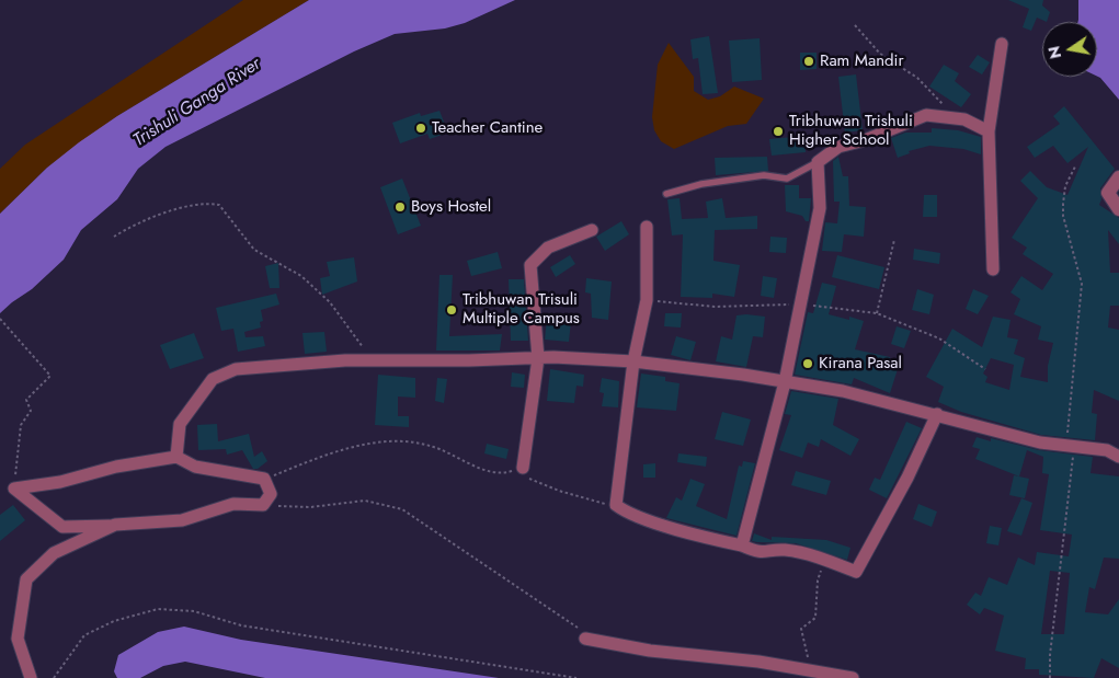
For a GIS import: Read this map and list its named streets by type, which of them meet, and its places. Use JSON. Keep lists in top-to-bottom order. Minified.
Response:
{"water":["Trishuli Ganga River"],"places":["Ram Mandir","Teacher Cantine","Tribhuwan Trishuli Higher School","Boys Hostel","Tribhuwan Trisuli Multiple Campus","Kirana Pasal"],"north":"left"}
